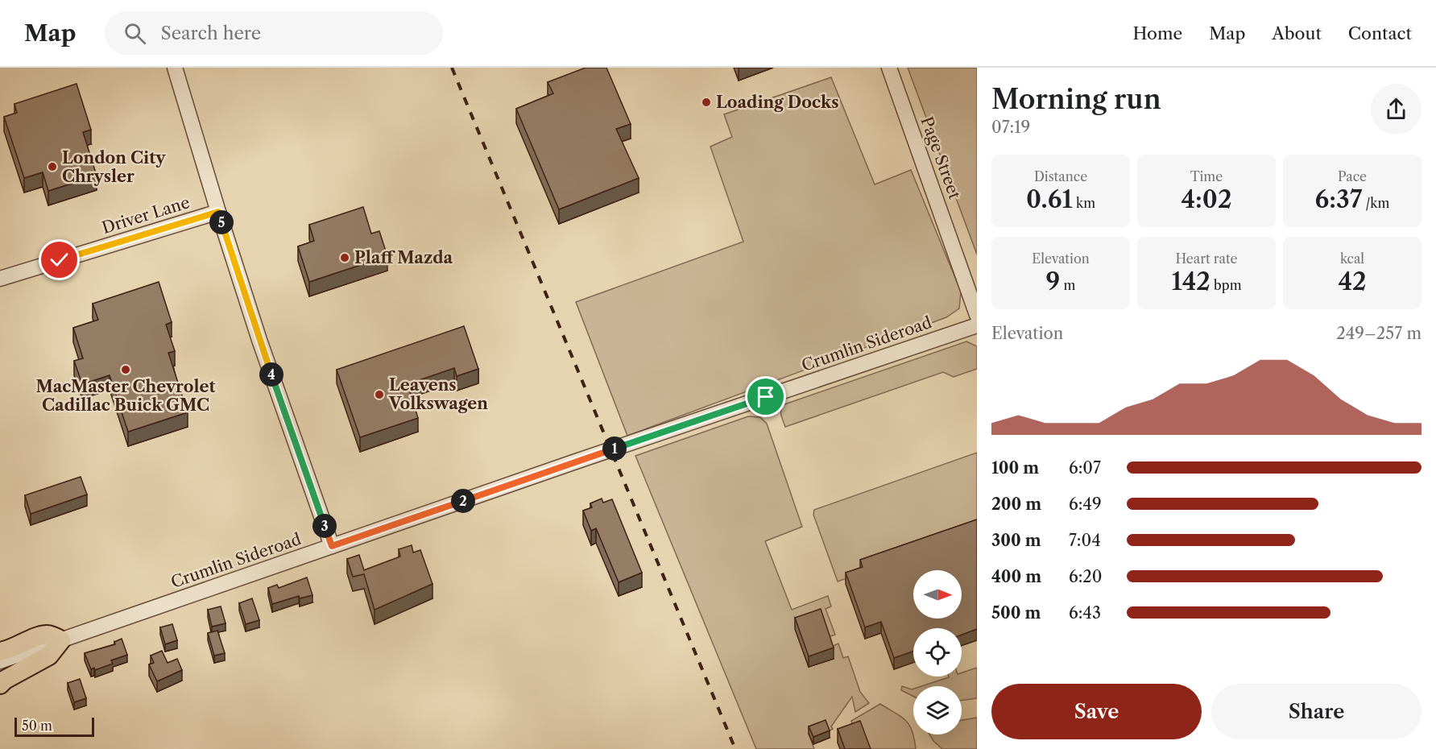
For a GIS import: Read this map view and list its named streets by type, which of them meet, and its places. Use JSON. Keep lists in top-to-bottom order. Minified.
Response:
{"streets":{"street":["Page Street","Driver Lane","Crumlin Sideroad"]},"places":["Loading Docks","London City Chrysler","Plaff Mazda","MacMaster Chevrolet Cadillac Buick GMC","Leavens Volkswagen"],"scale_bar":"50 m","north":"right","page":{"header":"Map","search":"Search here","nav":["Home","Map","About","Contact"],"heading":["Morning run","07:19"],"stats":[["Distance","0.61 km"],["Time","4:02"],["Pace","6:37 /km"],["Elevation","9 m"],["Heart rate","142 bpm"],["kcal","42"]],"pins":["5","4","1","2","3"],"chart":["Elevation","249–257 m"],"list":[{"name":"100 m","note":"6:07"},{"name":"200 m","note":"6:49"},{"name":"300 m","note":"7:04"},{"name":"400 m","note":"6:20"},{"name":"500 m","note":"6:43"}],"buttons":["Save","Share"],"scale":"50 m"}}
